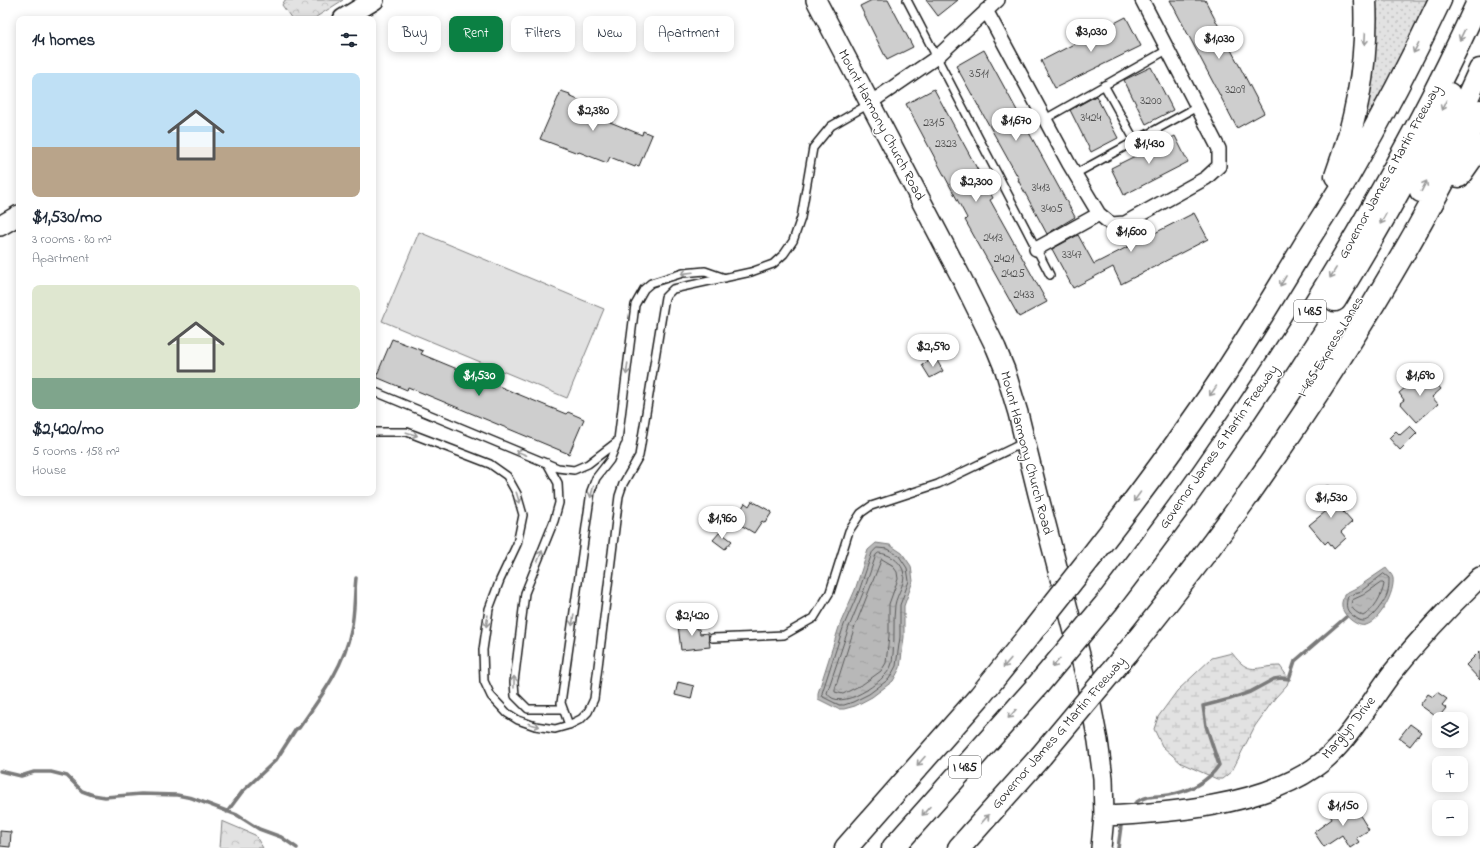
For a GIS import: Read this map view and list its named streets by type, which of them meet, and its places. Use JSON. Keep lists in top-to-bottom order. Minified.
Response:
{"streets":{"highway":["Governor James G Martin Freeway","I 485","I-485 Express Lanes"],"street":["Mount Harmony Church Road","Marglyn Drive"]},"crossings":[["Mount Harmony Church Road","Marglyn Drive"],["Governor James G Martin Freeway","I-485 Express Lanes"]],"house_numbers":["3511","3209","3200","3424","2315","2323","3413","3405","2413","3347","2421","2425","2433"],"page":{"chip":["Buy","Rent","Filters","New","Apartment"],"heading":"14 homes","price":["$3,030","$1,030","$2,380","$1,670","$1,430","$2,300","$1,600","$2,590","$1,530","$1,690","$1,530","$1,960","$2,420","$1,150"],"list":[{"name":"$1,530/mo","note":"3 rooms · 80 m² · Apartment"},{"name":"$2,420/mo","note":"5 rooms · 158 m² · House"}],"map_buttons":["+","−"]}}
